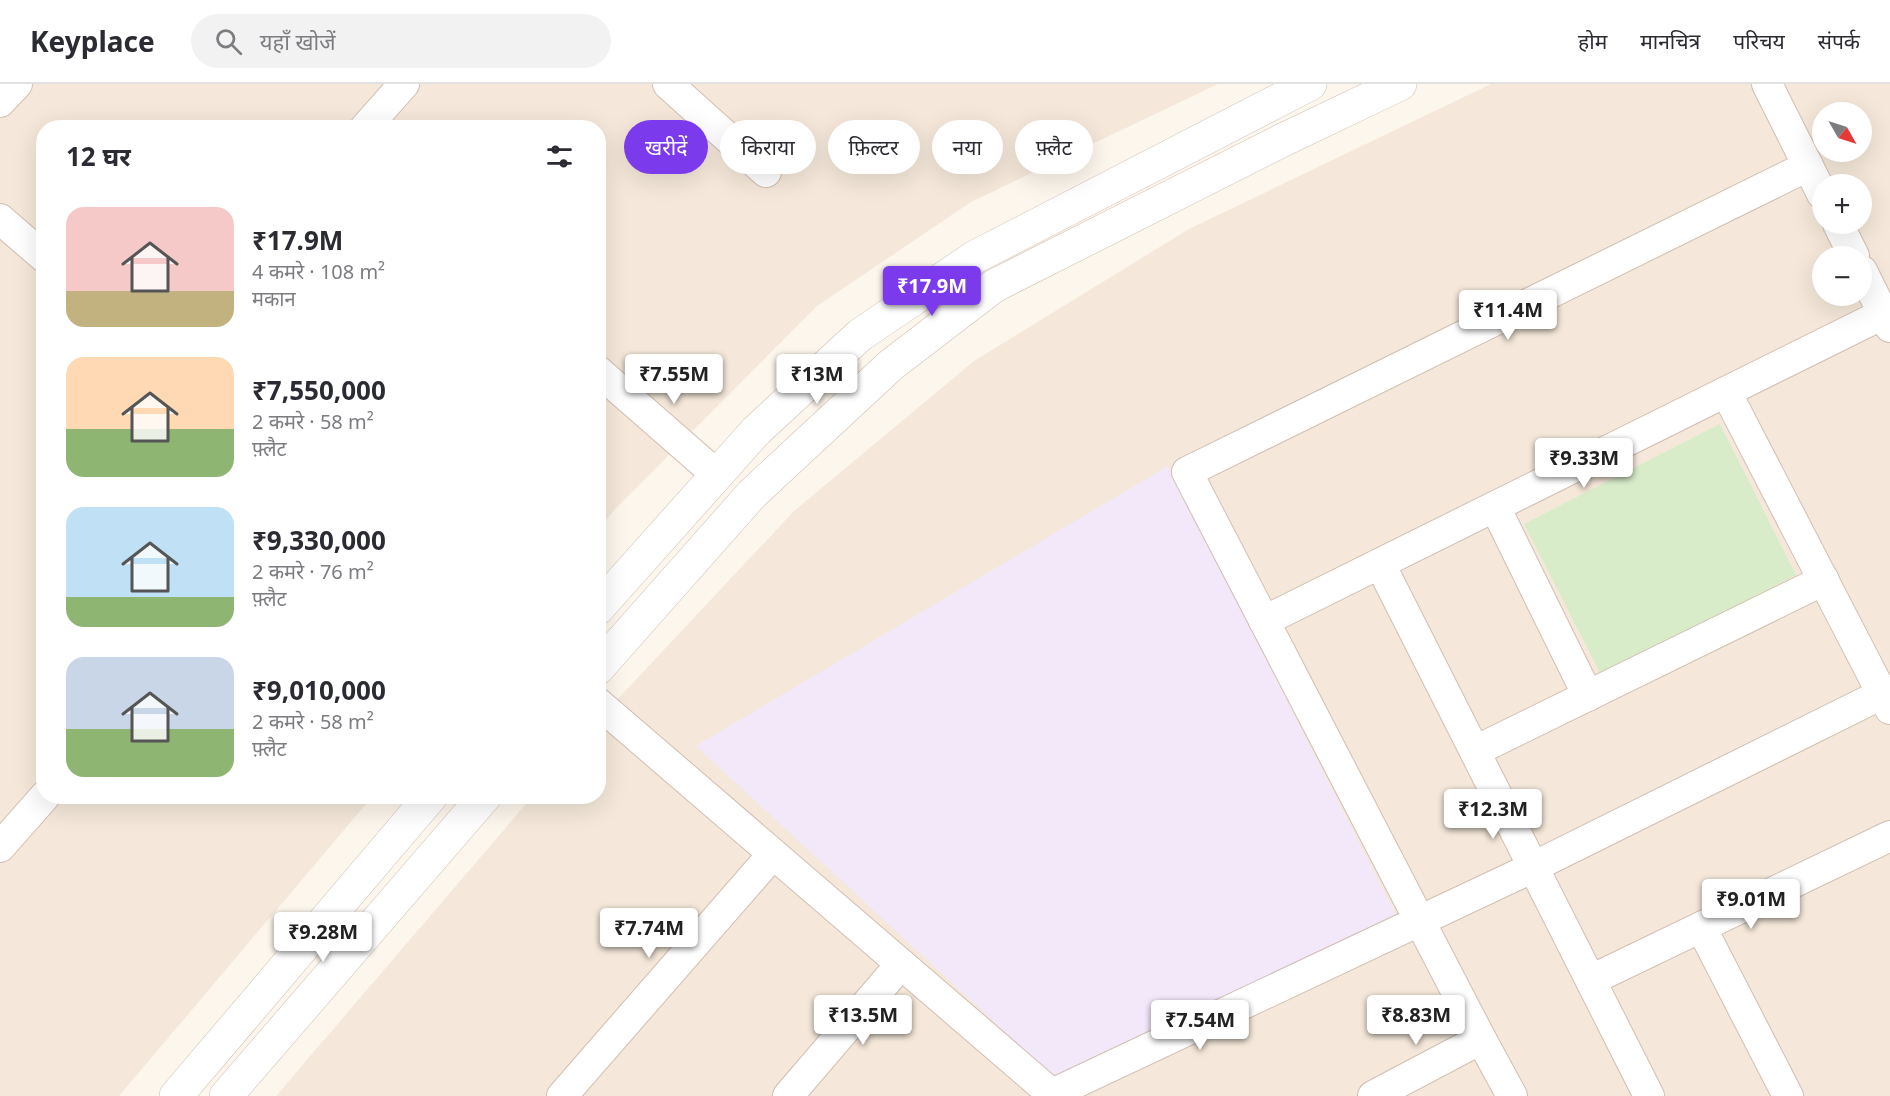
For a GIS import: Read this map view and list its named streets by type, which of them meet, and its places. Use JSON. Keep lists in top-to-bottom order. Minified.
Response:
{"north":"bottom right","page":{"header":"Keyplace","search":"यहाँ खोजें","nav":["होम","मानचित्र","परिचय","संपर्क"],"map_buttons":["+","−"],"chip":["खरीदें","किराया","फ़िल्टर","नया","फ़्लैट"],"heading":"12 घर","list":[{"name":"₹17.9M","note":"4 कमरे · 108 m² · मकान"},{"name":"₹7,550,000","note":"2 कमरे · 58 m² · फ़्लैट"},{"name":"₹9,330,000","note":"2 कमरे · 76 m² · फ़्लैट"},{"name":"₹9,010,000","note":"2 कमरे · 58 m² · फ़्लैट"}],"price":["₹17.9M","₹11.4M","₹7.55M","₹13M","₹9.33M","₹12.3M","₹9.01M","₹7.74M","₹9.28M","₹13.5M","₹8.83M","₹7.54M"]}}
